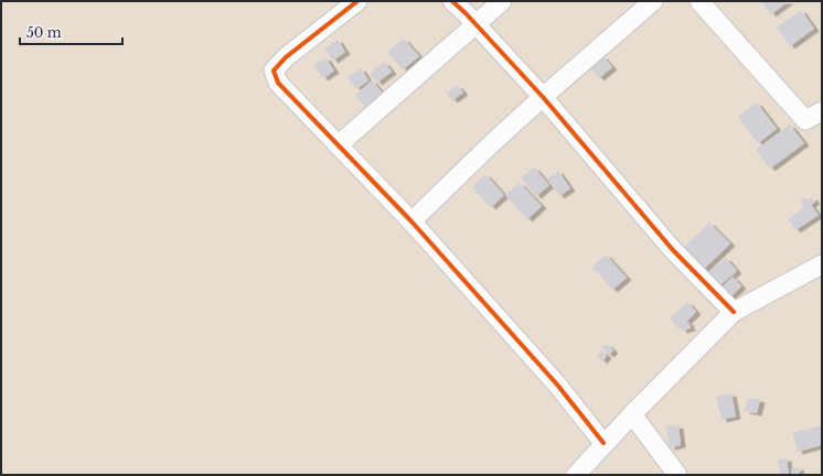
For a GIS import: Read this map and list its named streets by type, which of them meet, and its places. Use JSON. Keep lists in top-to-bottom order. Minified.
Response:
{"scale_bar":"50 m"}
